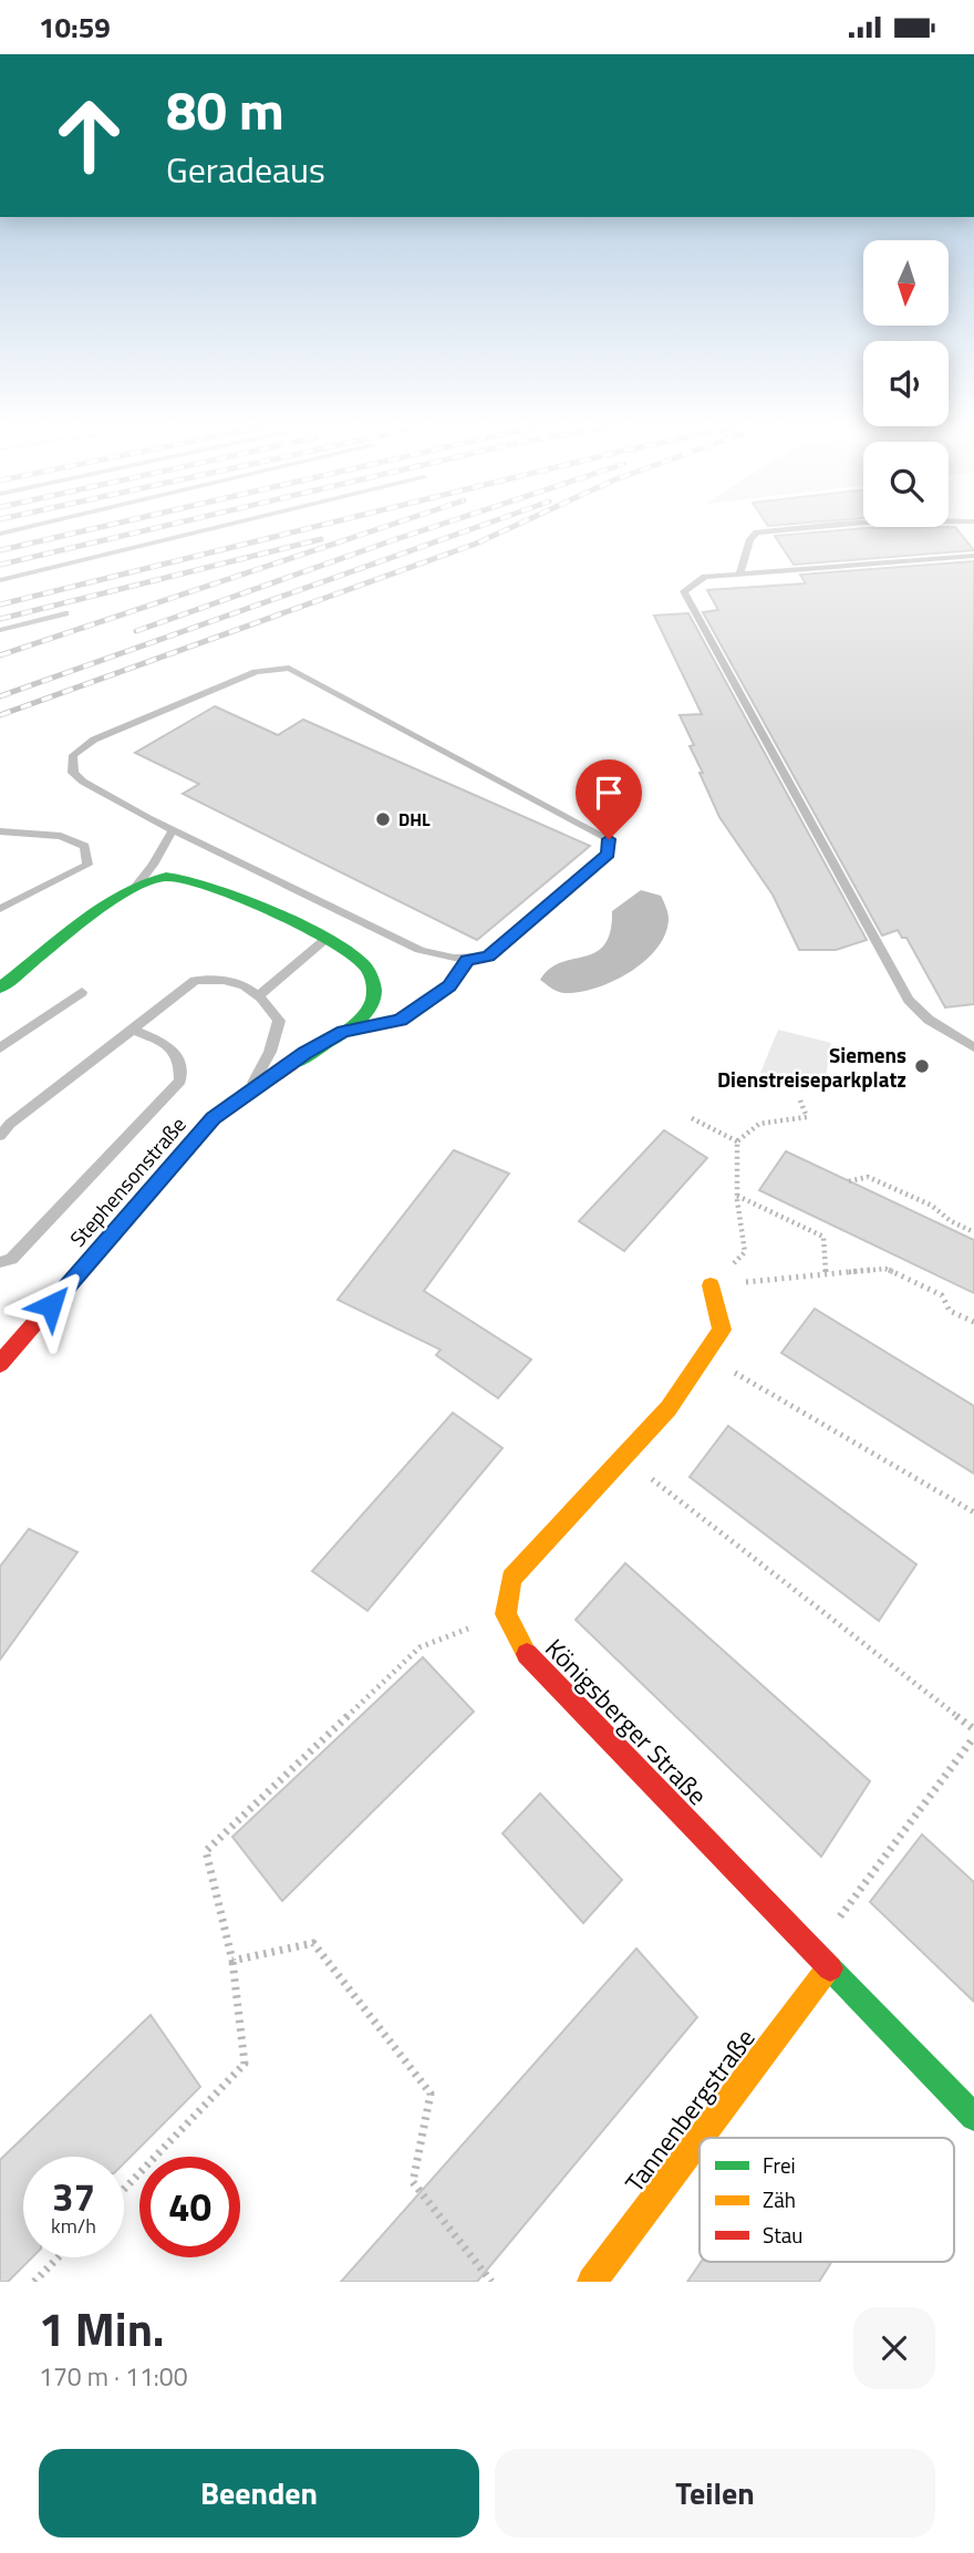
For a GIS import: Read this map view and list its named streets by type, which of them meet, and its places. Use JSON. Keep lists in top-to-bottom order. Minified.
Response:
{"streets":{"street":["Stephensonstraße","Königsberger Straße","Tannenbergstraße"]},"crossings":[["Königsberger Straße","Tannenbergstraße"]],"places":["DHL","Siemens Dienstreiseparkplatz"],"legend":["Frei","Zäh","Stau"],"north":"bottom","page":{"status":"10:59","turn":["80 m","Geradeaus"],"speed":"37 km/h","limit":"40","heading":["1 Min.","170 m · 11:00"],"buttons":["Beenden","Teilen"]}}
